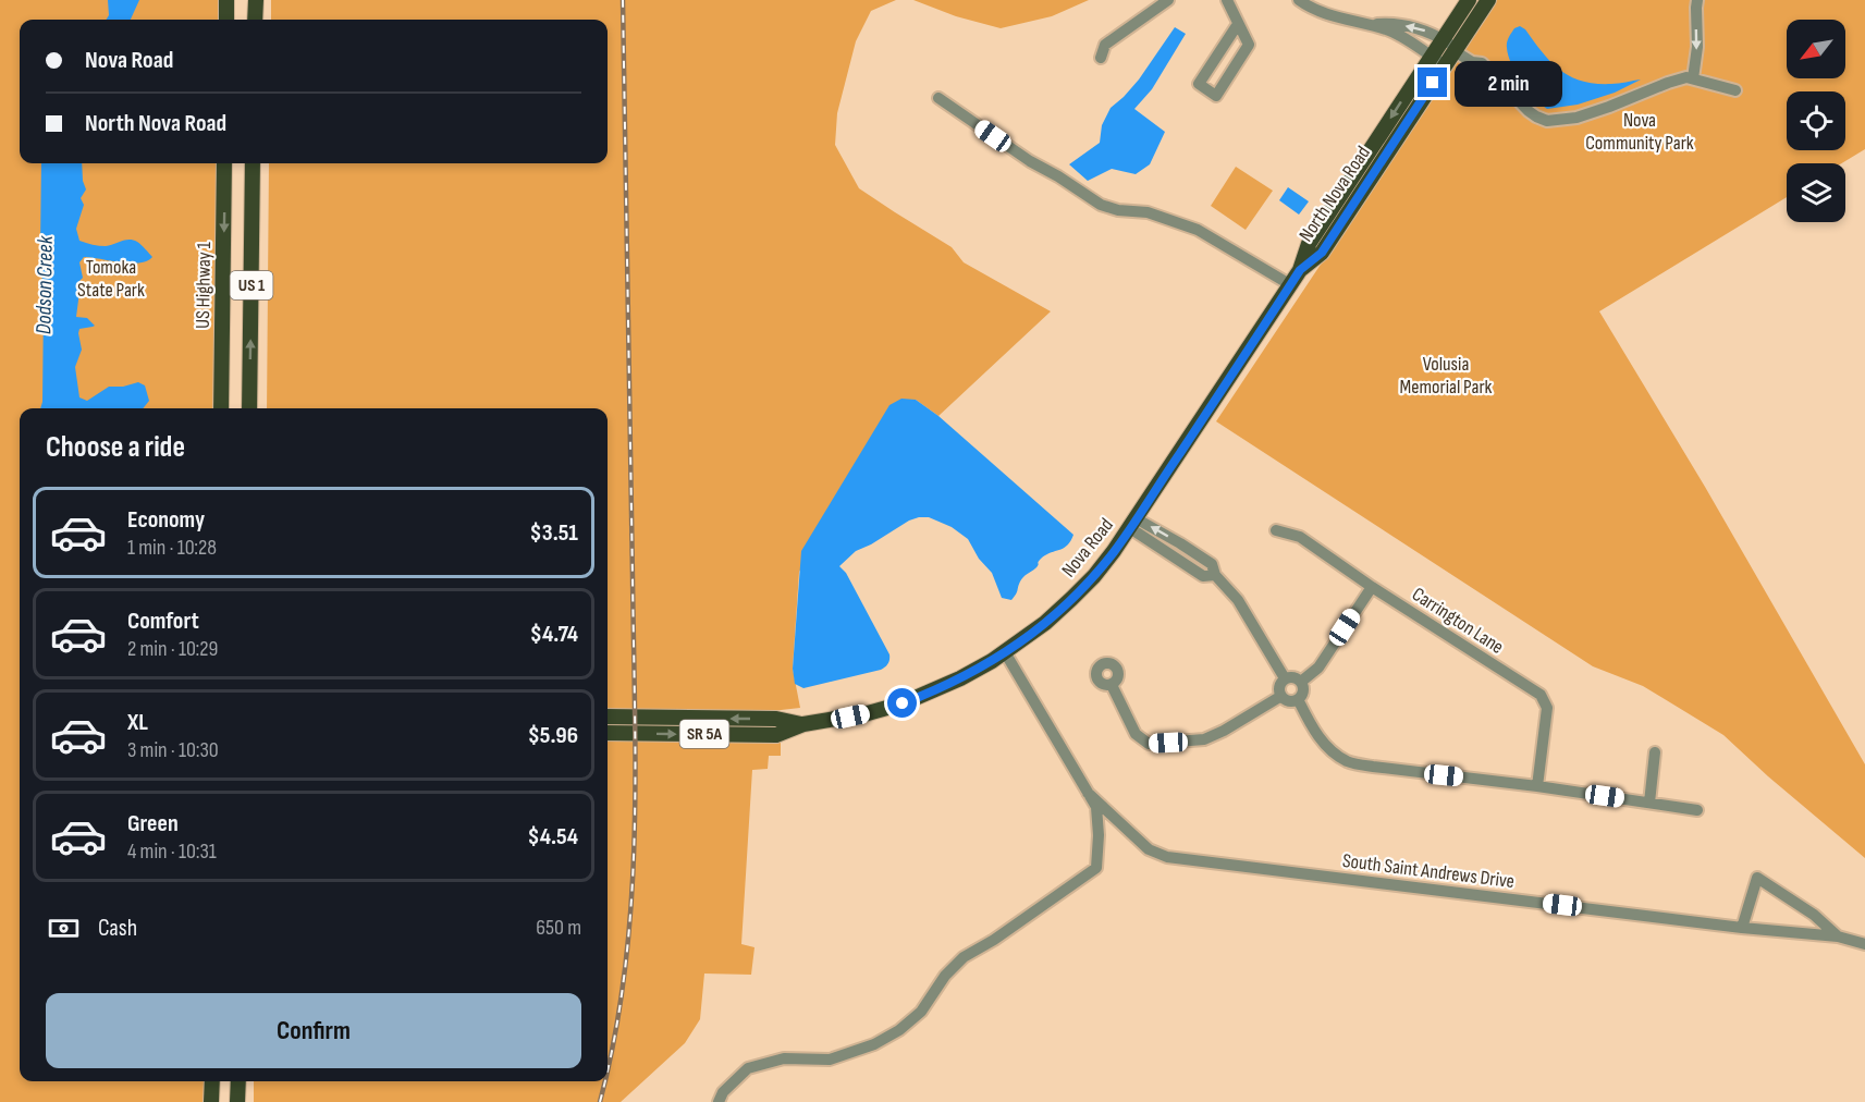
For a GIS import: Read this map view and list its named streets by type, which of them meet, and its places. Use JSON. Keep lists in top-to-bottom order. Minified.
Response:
{"streets":{"main road":["North Nova Road","US Highway 1","US 1","Nova Road","SR 5A"],"street":["Carrington Lane","South Saint Andrews Drive"]},"crossings":[["North Nova Road","Nova Road"]],"water":["Dodson Creek"],"parks":["Nova Community Park","Tomoka State Park","Volusia Memorial Park"],"north":"bottom left","page":{"banner":["Nova Road","North Nova Road"],"bubble":"2 min","heading":"Choose a ride","list":[{"name":"Economy","note":"1 min · 10:28","value":"$3.51"},{"name":"Comfort","note":"2 min · 10:29","value":"$4.74"},{"name":"XL","note":"3 min · 10:30","value":"$5.96"},{"name":"Green","note":"4 min · 10:31","value":"$4.54"}],"pay":["Cash","650 m"],"buttons":"Confirm"}}
